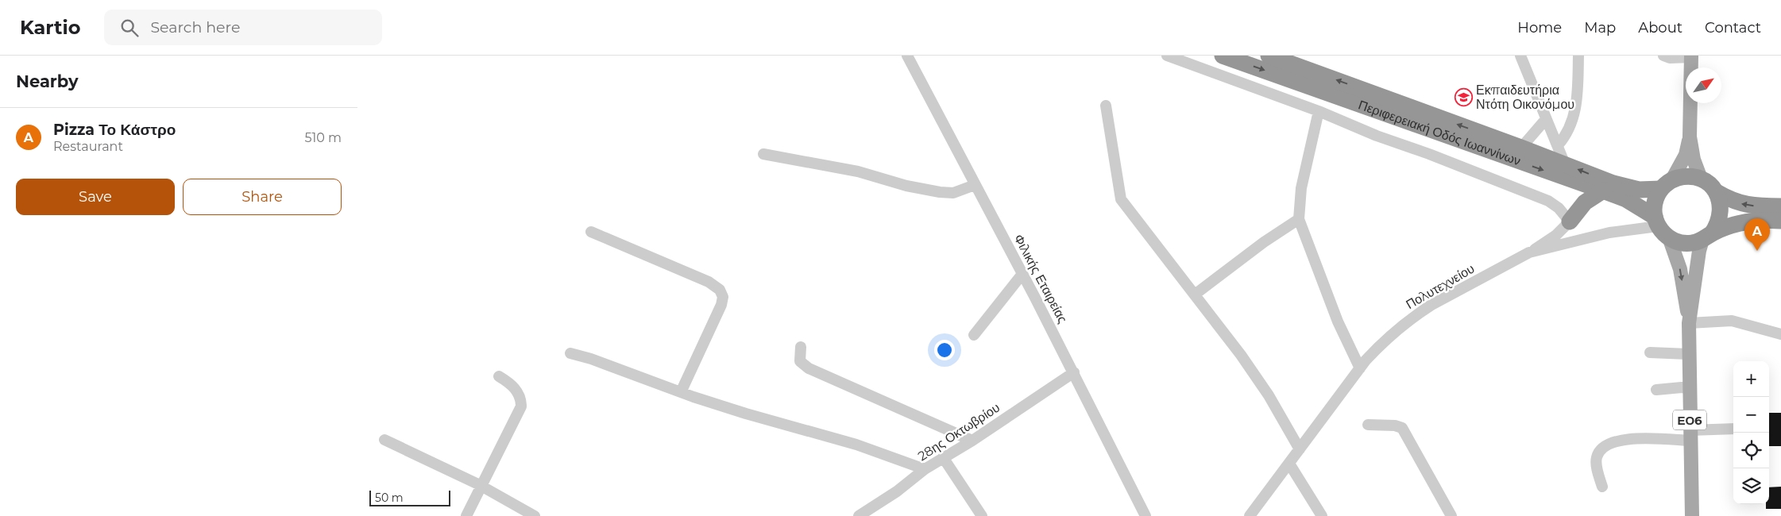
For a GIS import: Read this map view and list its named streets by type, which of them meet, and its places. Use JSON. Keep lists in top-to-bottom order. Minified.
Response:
{"streets":{"highway":["Περιφερειακή Οδός Ιωαννίνων","ΕΟ6"],"street":["Φιλικής Εταιρείας","Πολυτεχνείου","28ης Οκτωβρίου"]},"crossings":[["Περιφερειακή Οδός Ιωαννίνων","Πολυτεχνείου"],["Περιφερειακή Οδός Ιωαννίνων","ΕΟ6"],["Φιλικής Εταιρείας","28ης Οκτωβρίου"],["Πολυτεχνείου","ΕΟ6"]],"places":{"school or university":["Εκπαιδευτήρια Ντότη Οικονόμου"]},"scale_bar":"50 m","north":"top right","page":{"header":"Kartio","search":"Search here","nav":["Home","Map","About","Contact"],"heading":"Nearby","list":[{"mark":"A","name":"Pizza Το Κάστρο","note":"Restaurant","value":"510 m"}],"buttons":["Save","Share"],"pins":"A","map_buttons":["+","−"],"scale":"50 m"}}
